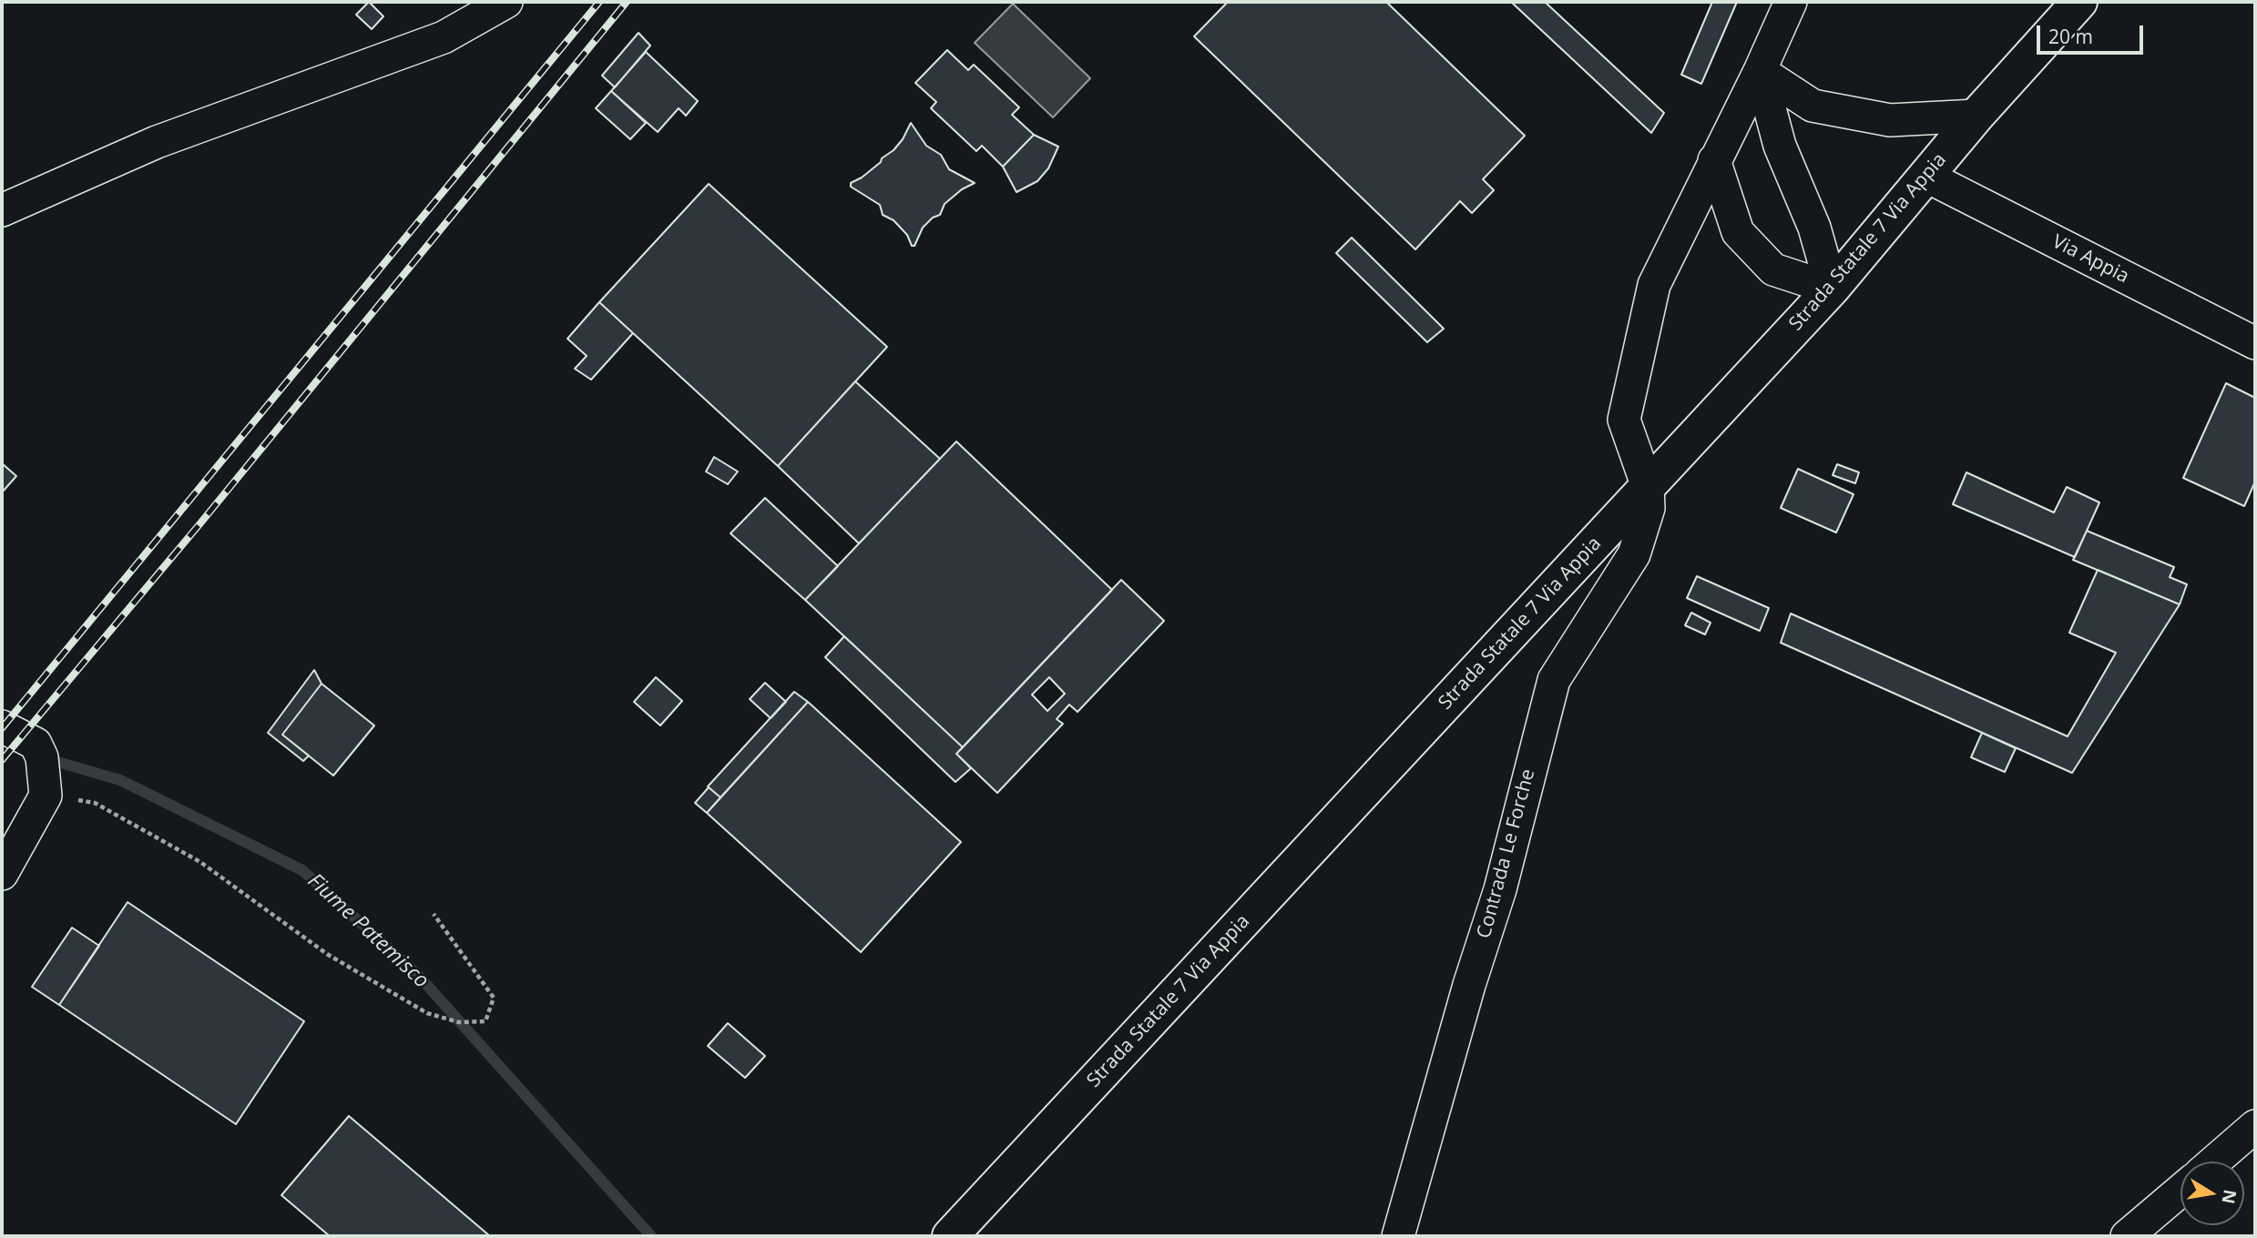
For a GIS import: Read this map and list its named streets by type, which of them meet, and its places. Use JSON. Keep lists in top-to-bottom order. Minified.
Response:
{"streets":{"main road":["Strada Statale 7 Via Appia"],"street":["Via Appia","Contrada Le Forche"]},"crossings":[["Strada Statale 7 Via Appia","Via Appia"],["Strada Statale 7 Via Appia","Contrada Le Forche"]],"water":["Fiume Patemisco"],"scale_bar":"20 m","north":"right"}
